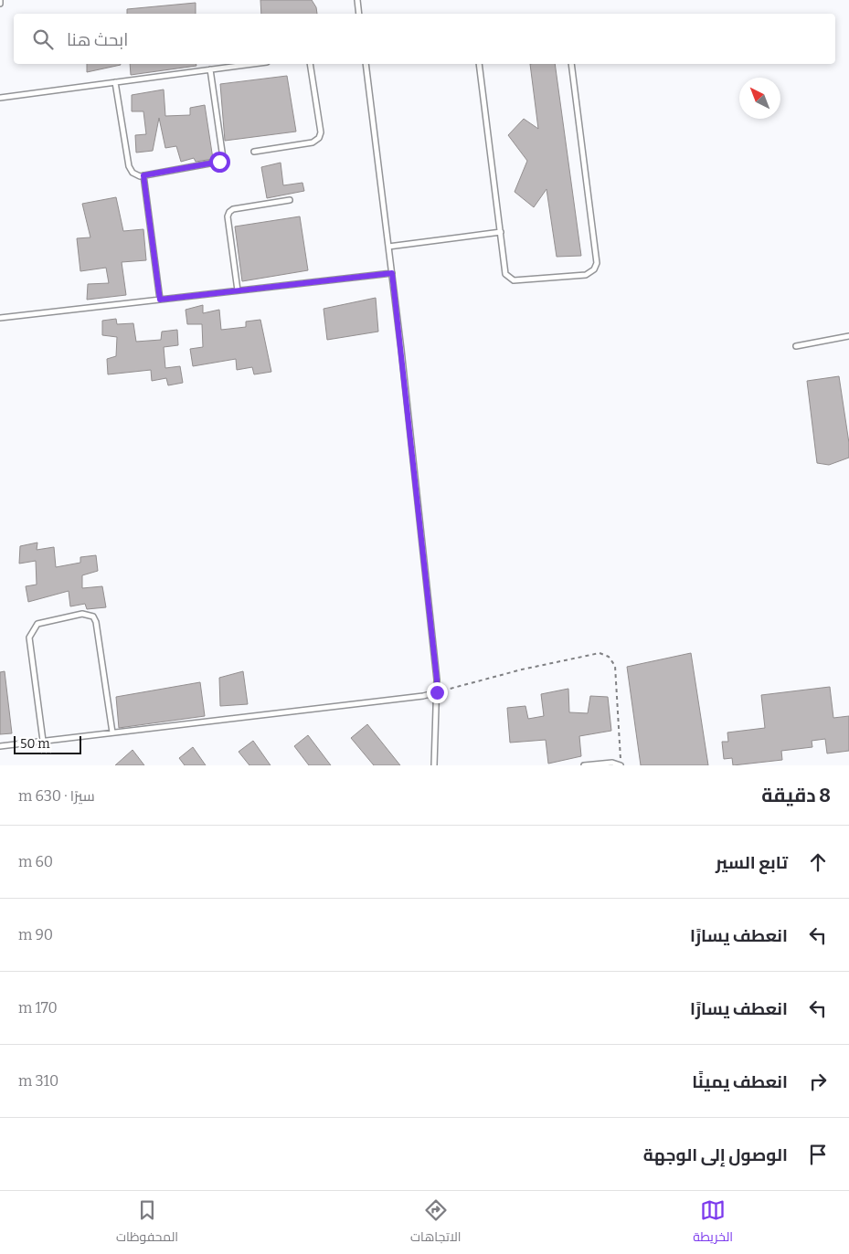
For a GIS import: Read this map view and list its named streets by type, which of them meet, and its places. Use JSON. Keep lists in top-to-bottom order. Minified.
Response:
{"scale_bar":"50 m","north":"top left","page":{"search":"ابحث هنا","scale":"50 m","heading":["8 دقيقة","سيرًا · 630 m"],"list":[["تابع السير","60 m"],["انعطف يسارًا","90 m"],["انعطف يسارًا","170 m"],["انعطف يمينًا","310 m"],"الوصول إلى الوجهة"],"nav":["الخريطة","الاتجاهات","المحفوظات"]}}
